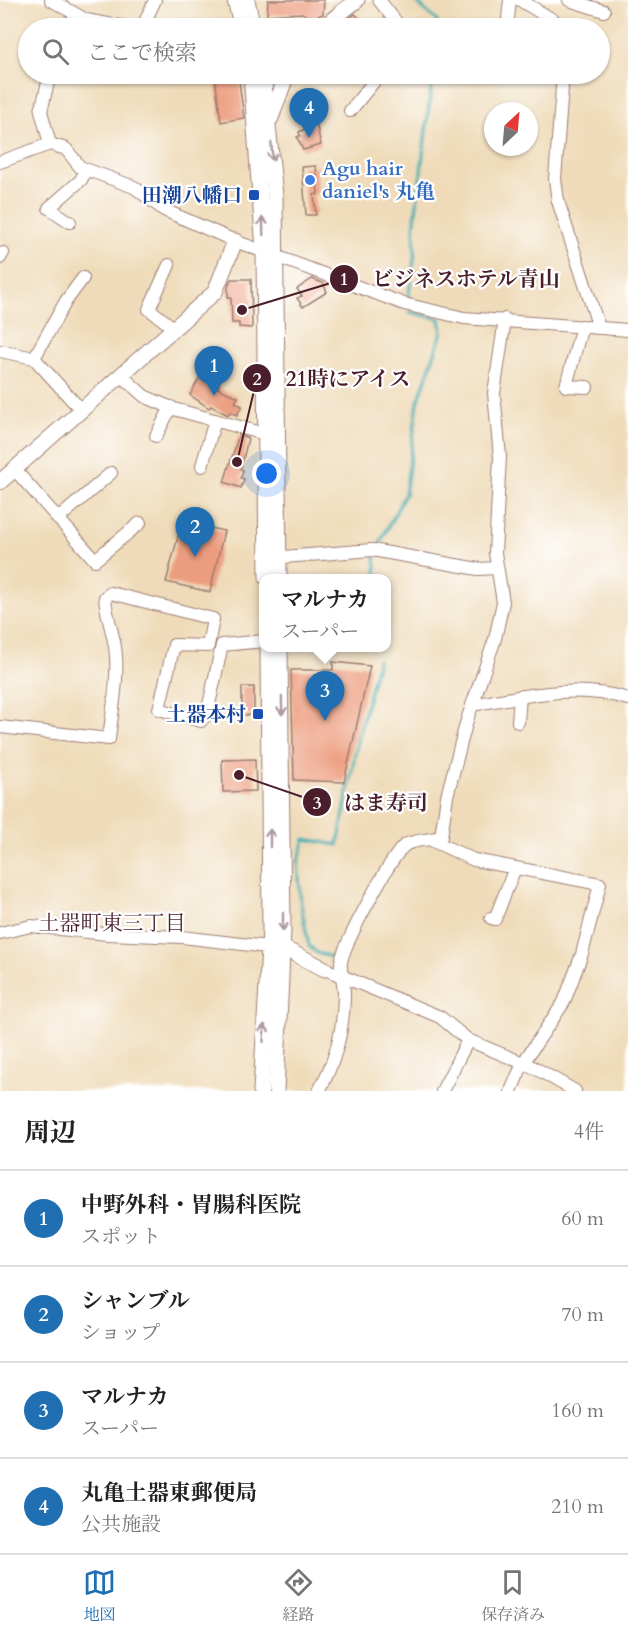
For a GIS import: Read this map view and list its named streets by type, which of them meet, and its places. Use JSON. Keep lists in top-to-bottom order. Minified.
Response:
{"districts":["土器町東三丁目"],"places":{"other":["Agu hair daniel's 丸亀","ビジネスホテル青山","21時にアイス","はま寿司"],"transit":["田潮八幡口","土器本村"]},"north":"top right","page":{"search":"ここで検索","pins":["4","1","2","3"],"popup":["マルナカ","スーパー"],"heading":["周辺","4件"],"list":[{"mark":"1","name":"中野外科・胃腸科医院","note":"スポット","value":"60 m"},{"mark":"2","name":"シャンブル","note":"ショップ","value":"70 m"},{"mark":"3","name":"マルナカ","note":"スーパー","value":"160 m"},{"mark":"4","name":"丸亀土器東郵便局","note":"公共施設","value":"210 m"}],"nav":["地図","経路","保存済み"]}}
